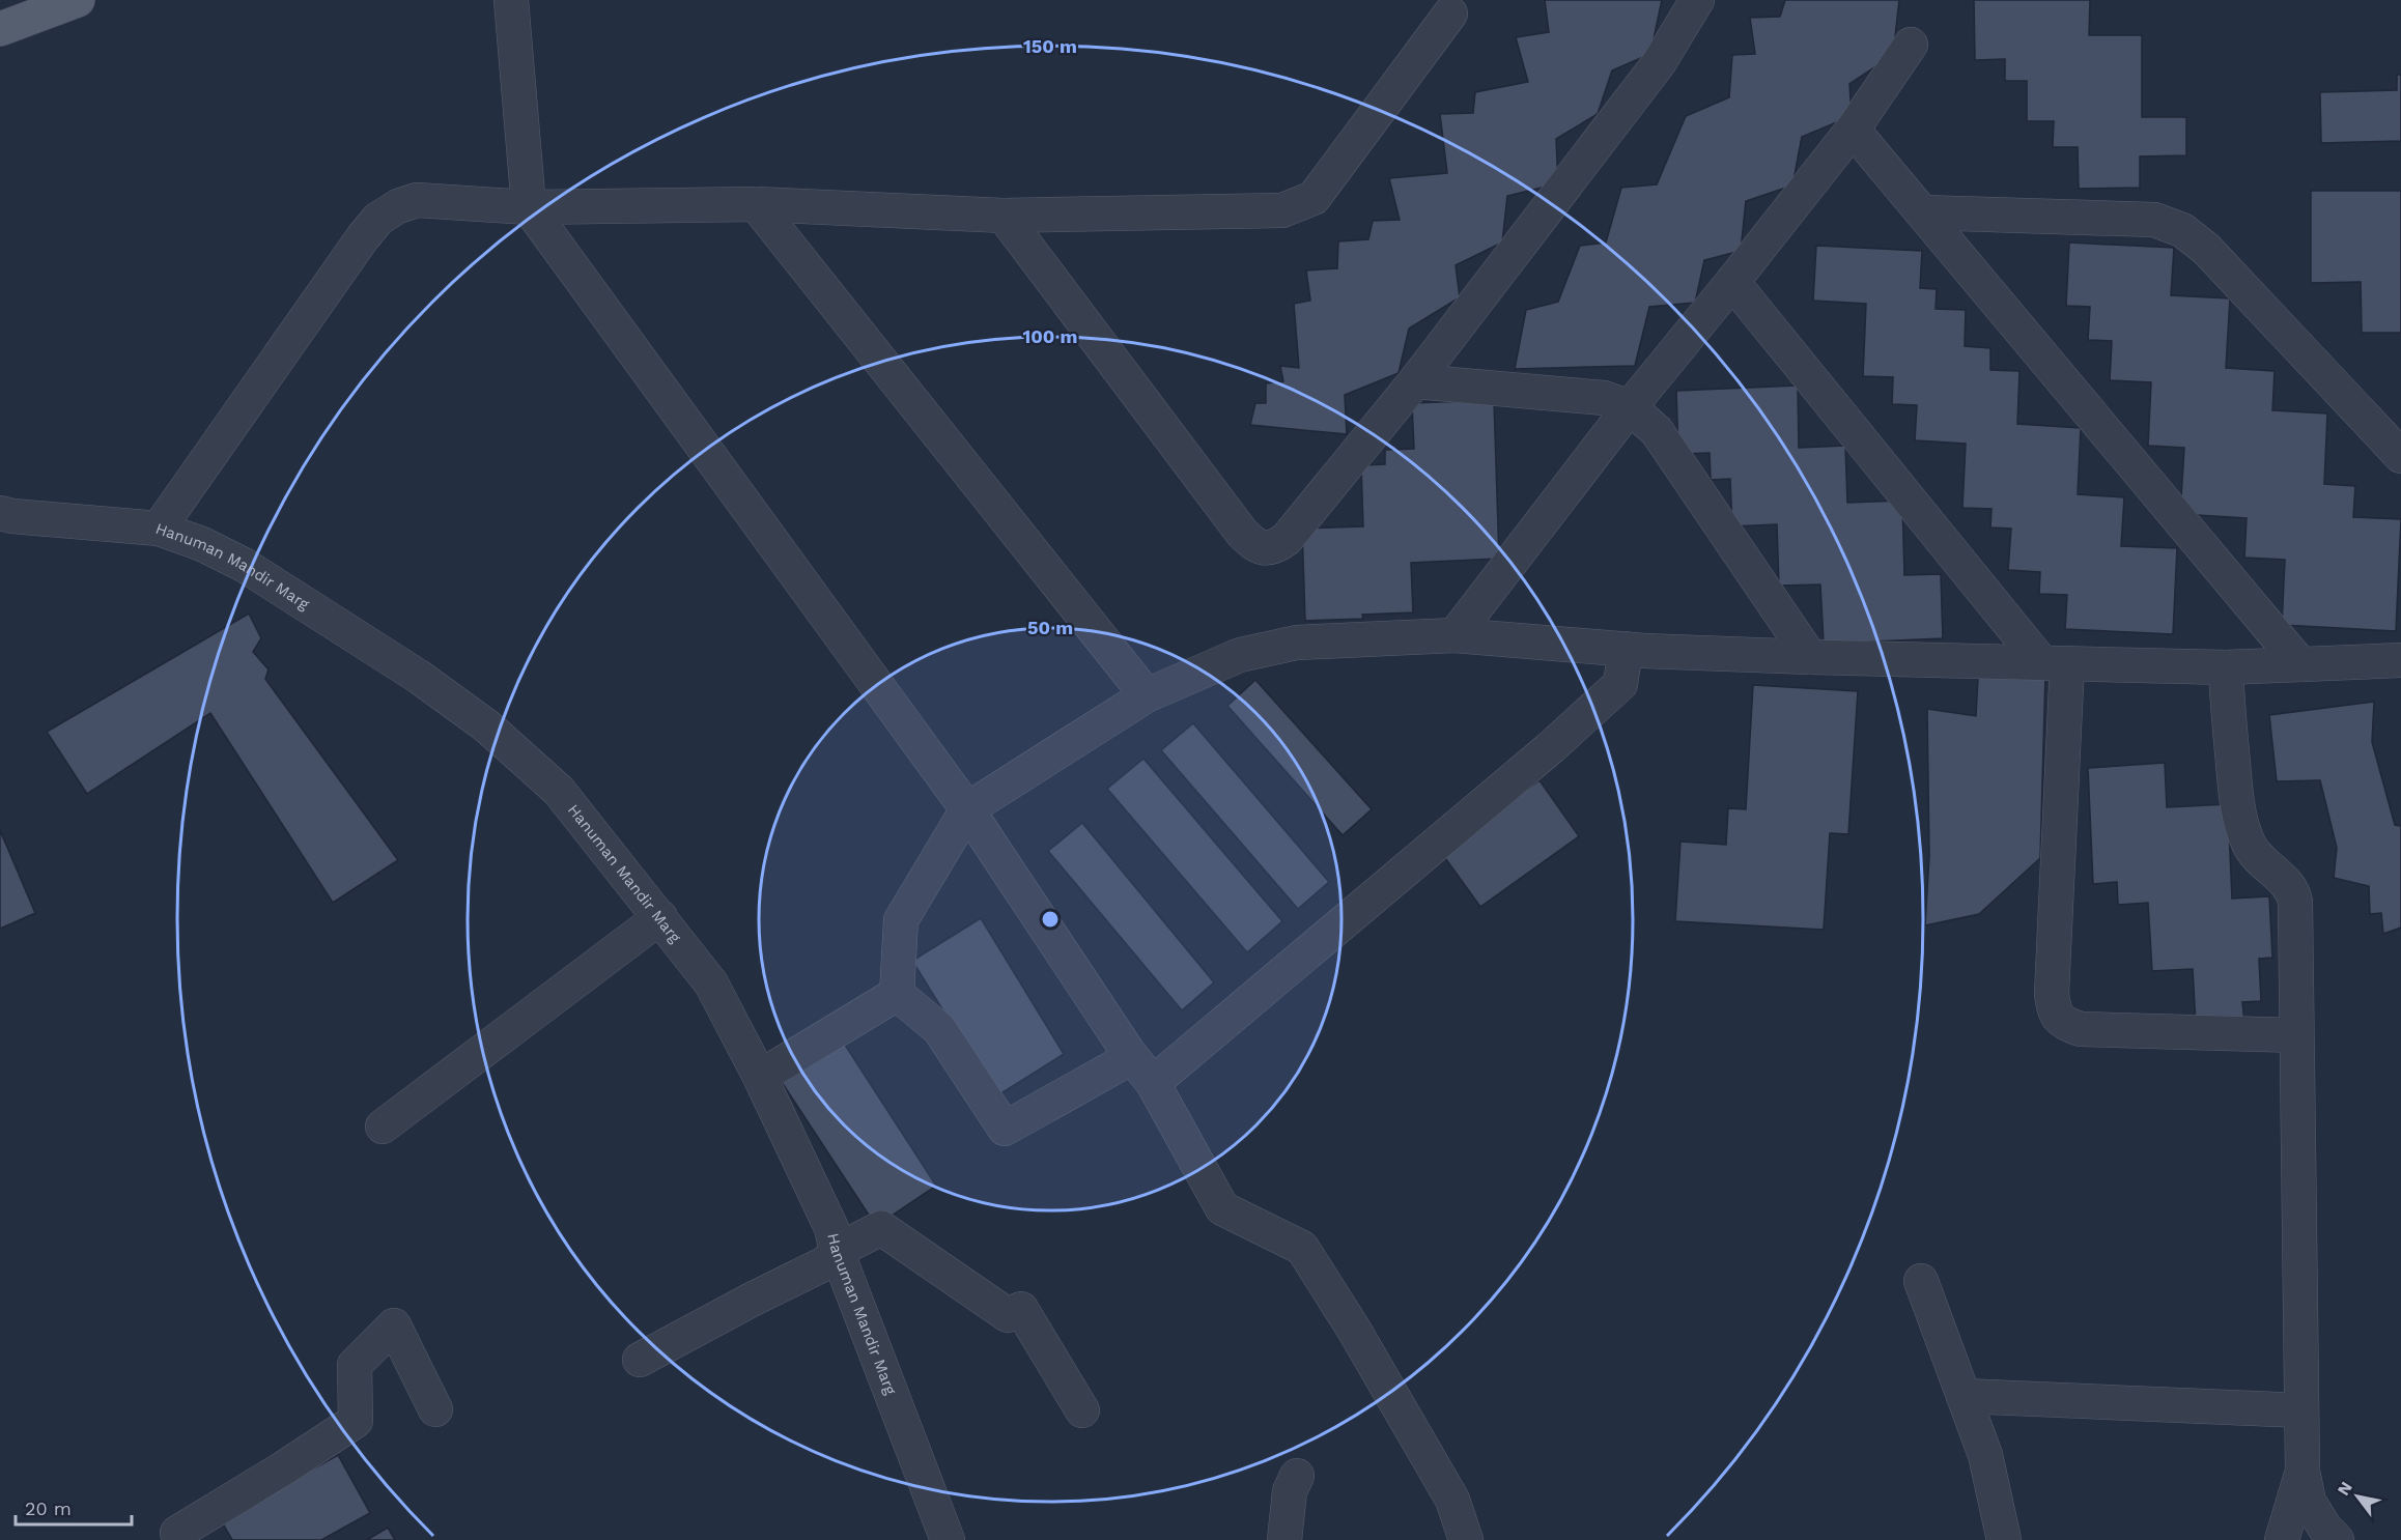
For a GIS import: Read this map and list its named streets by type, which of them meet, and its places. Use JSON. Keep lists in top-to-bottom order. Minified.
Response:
{"streets":{"street":["Hanuman Mandir Marg"]},"scale_bar":"20 m","north":"top left","rings":["150 m","100 m","50 m"]}
